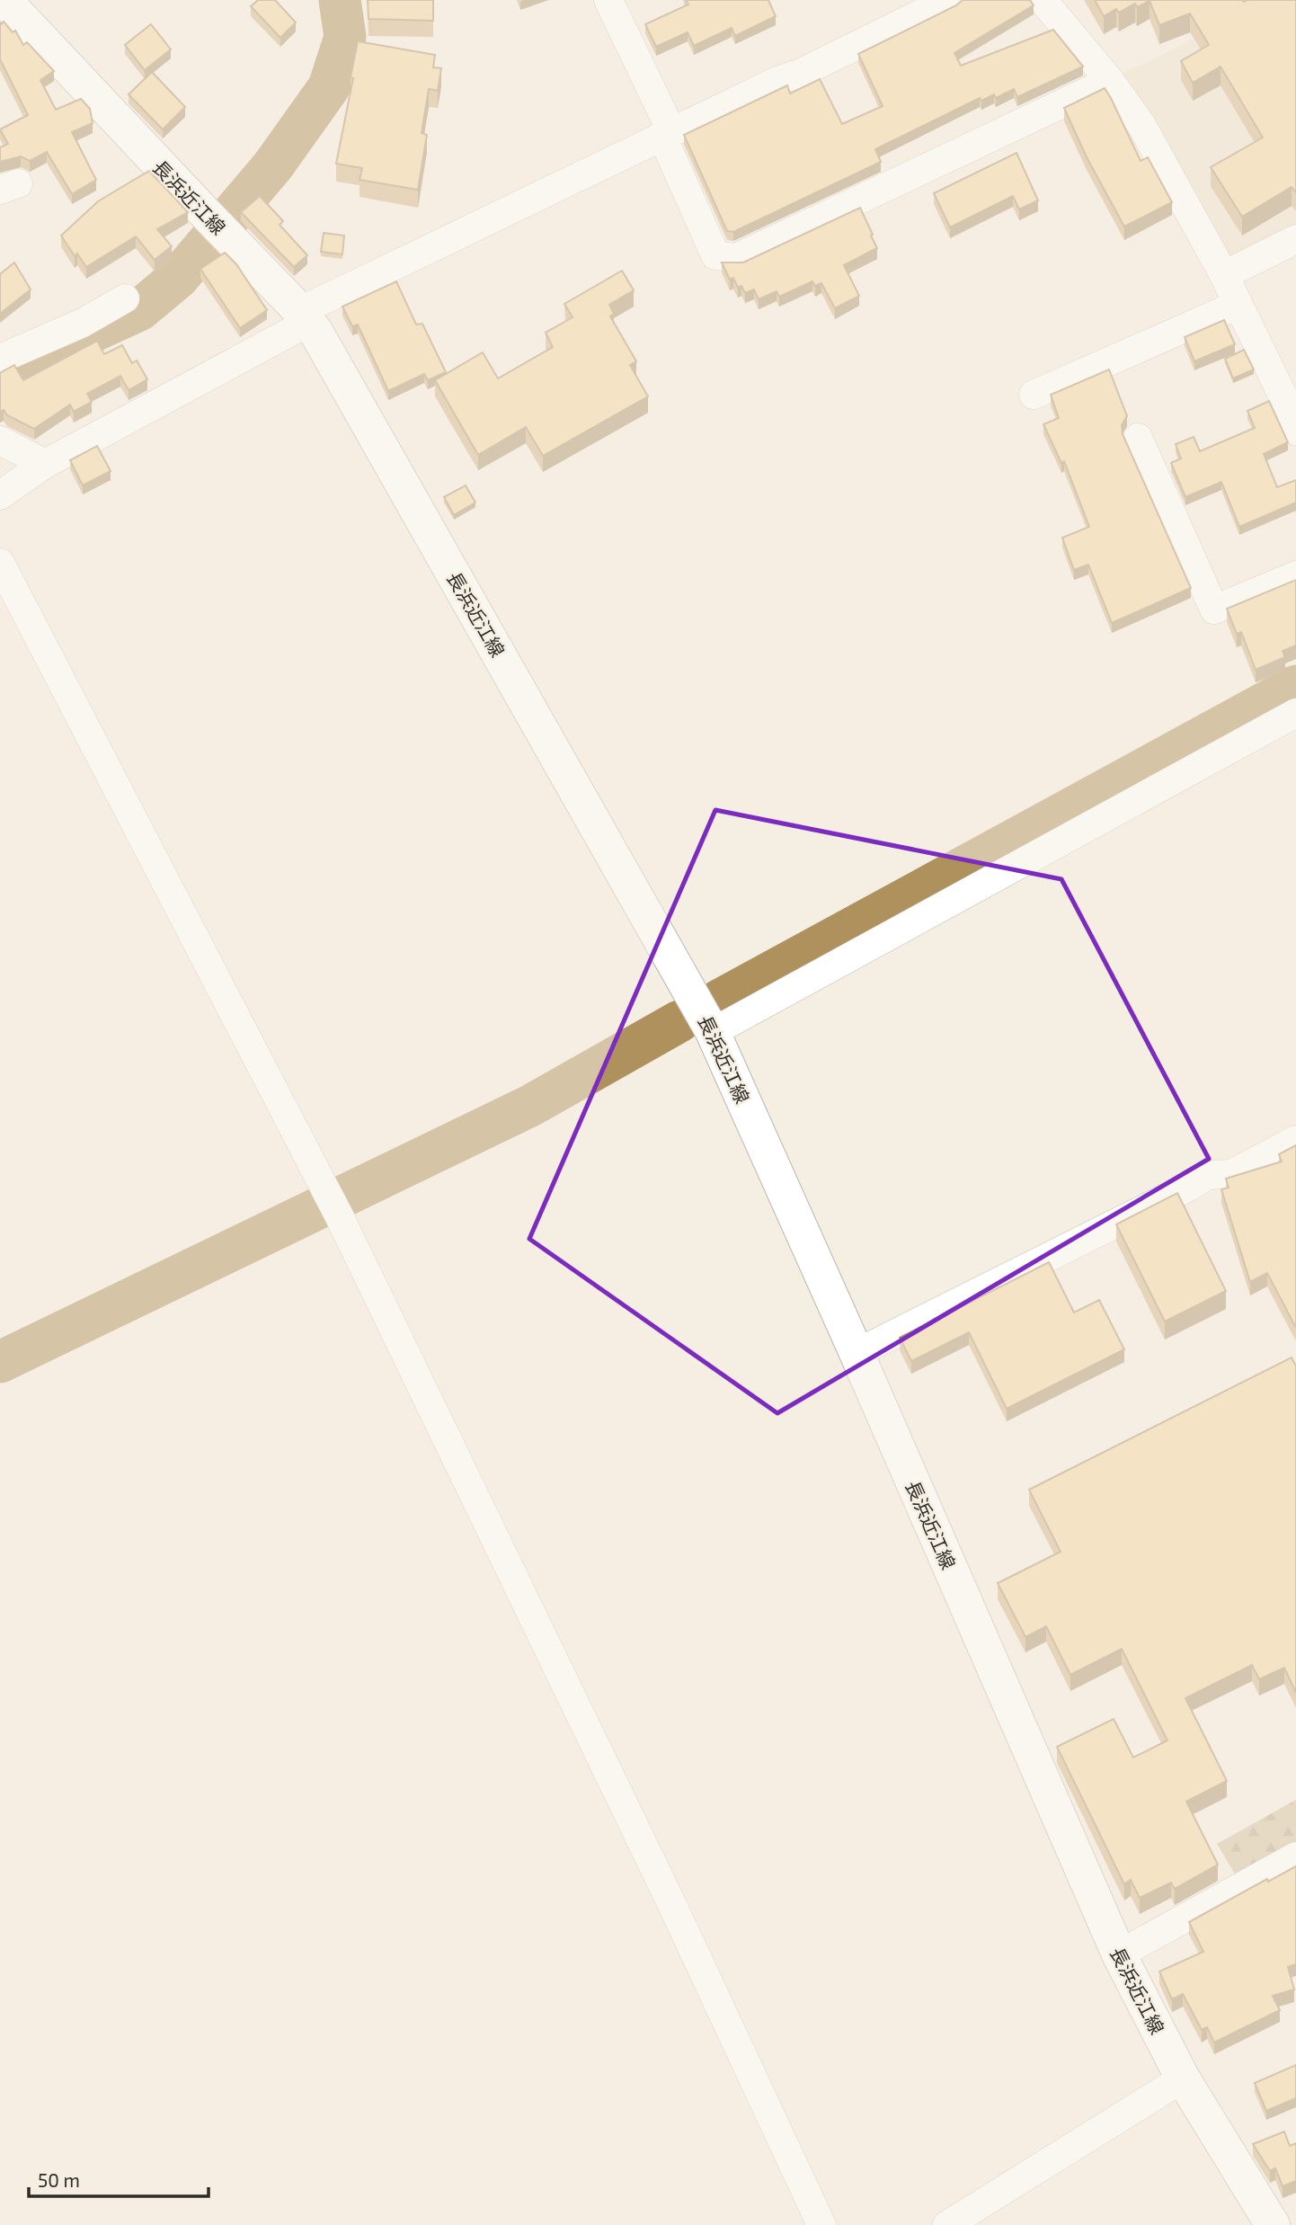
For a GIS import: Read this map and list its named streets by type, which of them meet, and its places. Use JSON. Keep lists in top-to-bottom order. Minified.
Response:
{"streets":{"main road":["長浜近江線"]},"scale_bar":"50 m"}
